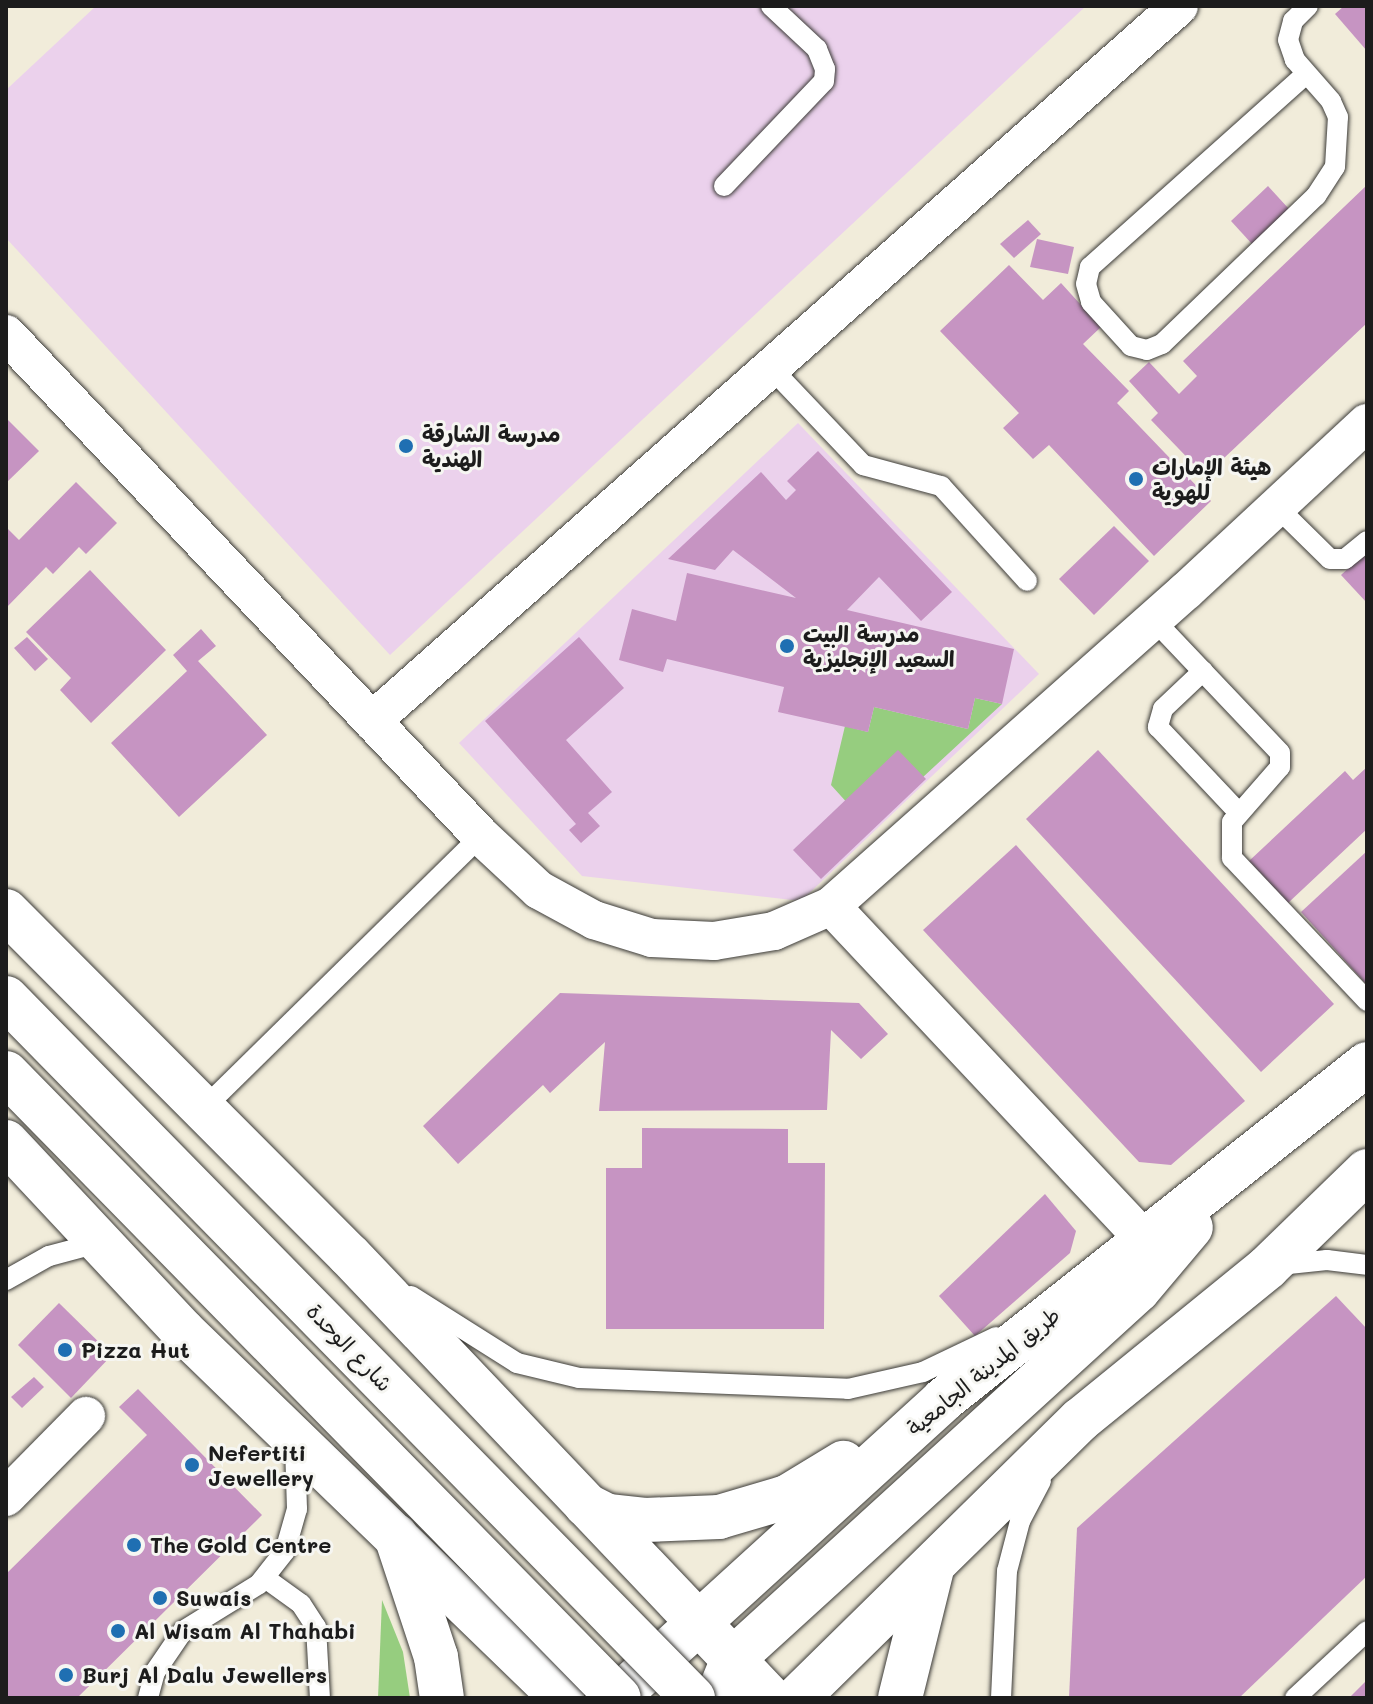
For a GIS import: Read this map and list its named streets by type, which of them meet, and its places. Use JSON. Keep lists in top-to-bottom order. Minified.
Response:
{"streets":{"main road":["شارع الوحدة","طريق المدينة الجامعية"]},"places":["مدرسة الشارقة الهندية","هيئة الإمارات للهوية","مدرسة البيت السعيد الإنجليزية","Pizza Hut","Nefertiti Jewellery","The Gold Centre","Suwais","Al Wisam Al Thahabi","Burj Al Dalu Jewellers"]}
